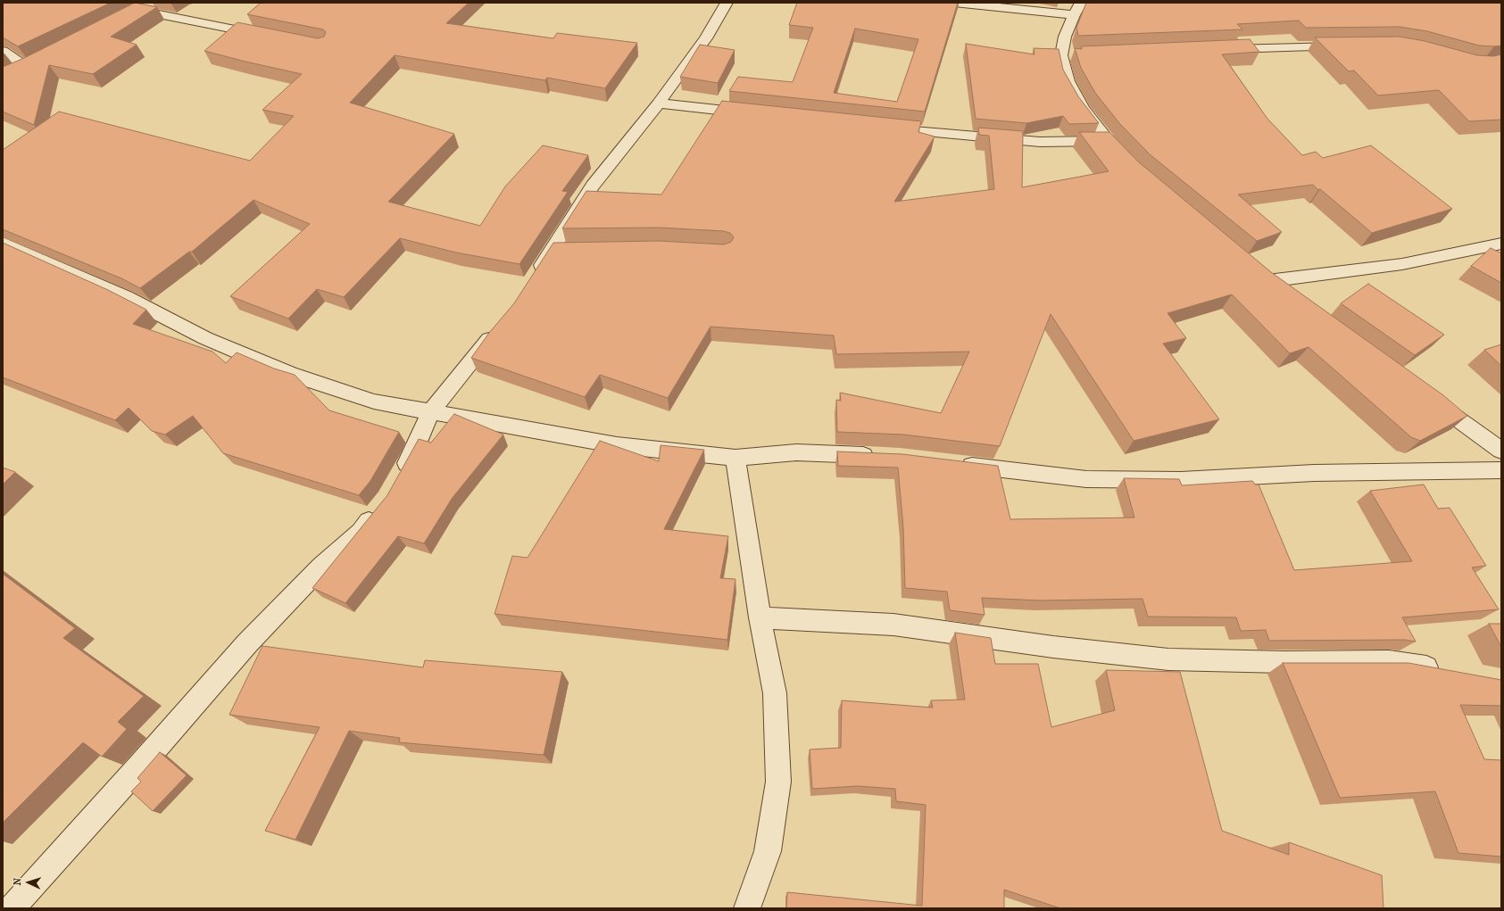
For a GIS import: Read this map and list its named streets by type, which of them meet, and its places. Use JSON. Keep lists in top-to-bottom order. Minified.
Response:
{"north":"left"}
